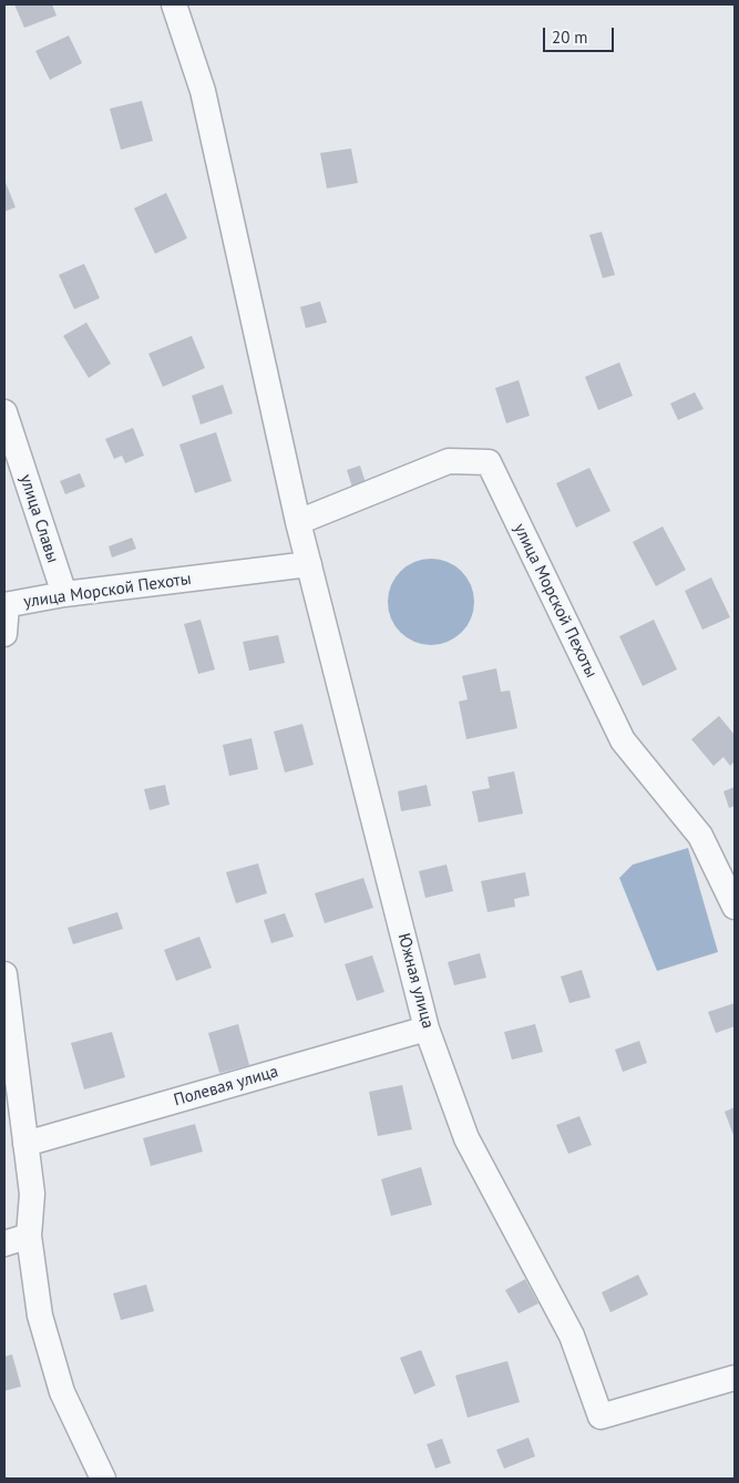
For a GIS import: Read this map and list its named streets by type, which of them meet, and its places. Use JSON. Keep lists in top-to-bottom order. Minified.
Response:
{"streets":{"street":["улица Славы","улица Морской Пехоты","Южная улица","Полевая улица"]},"crossings":[["улица Славы","улица Морской Пехоты"],["улица Морской Пехоты","Южная улица"],["Южная улица","Полевая улица"]],"scale_bar":"20 m"}
